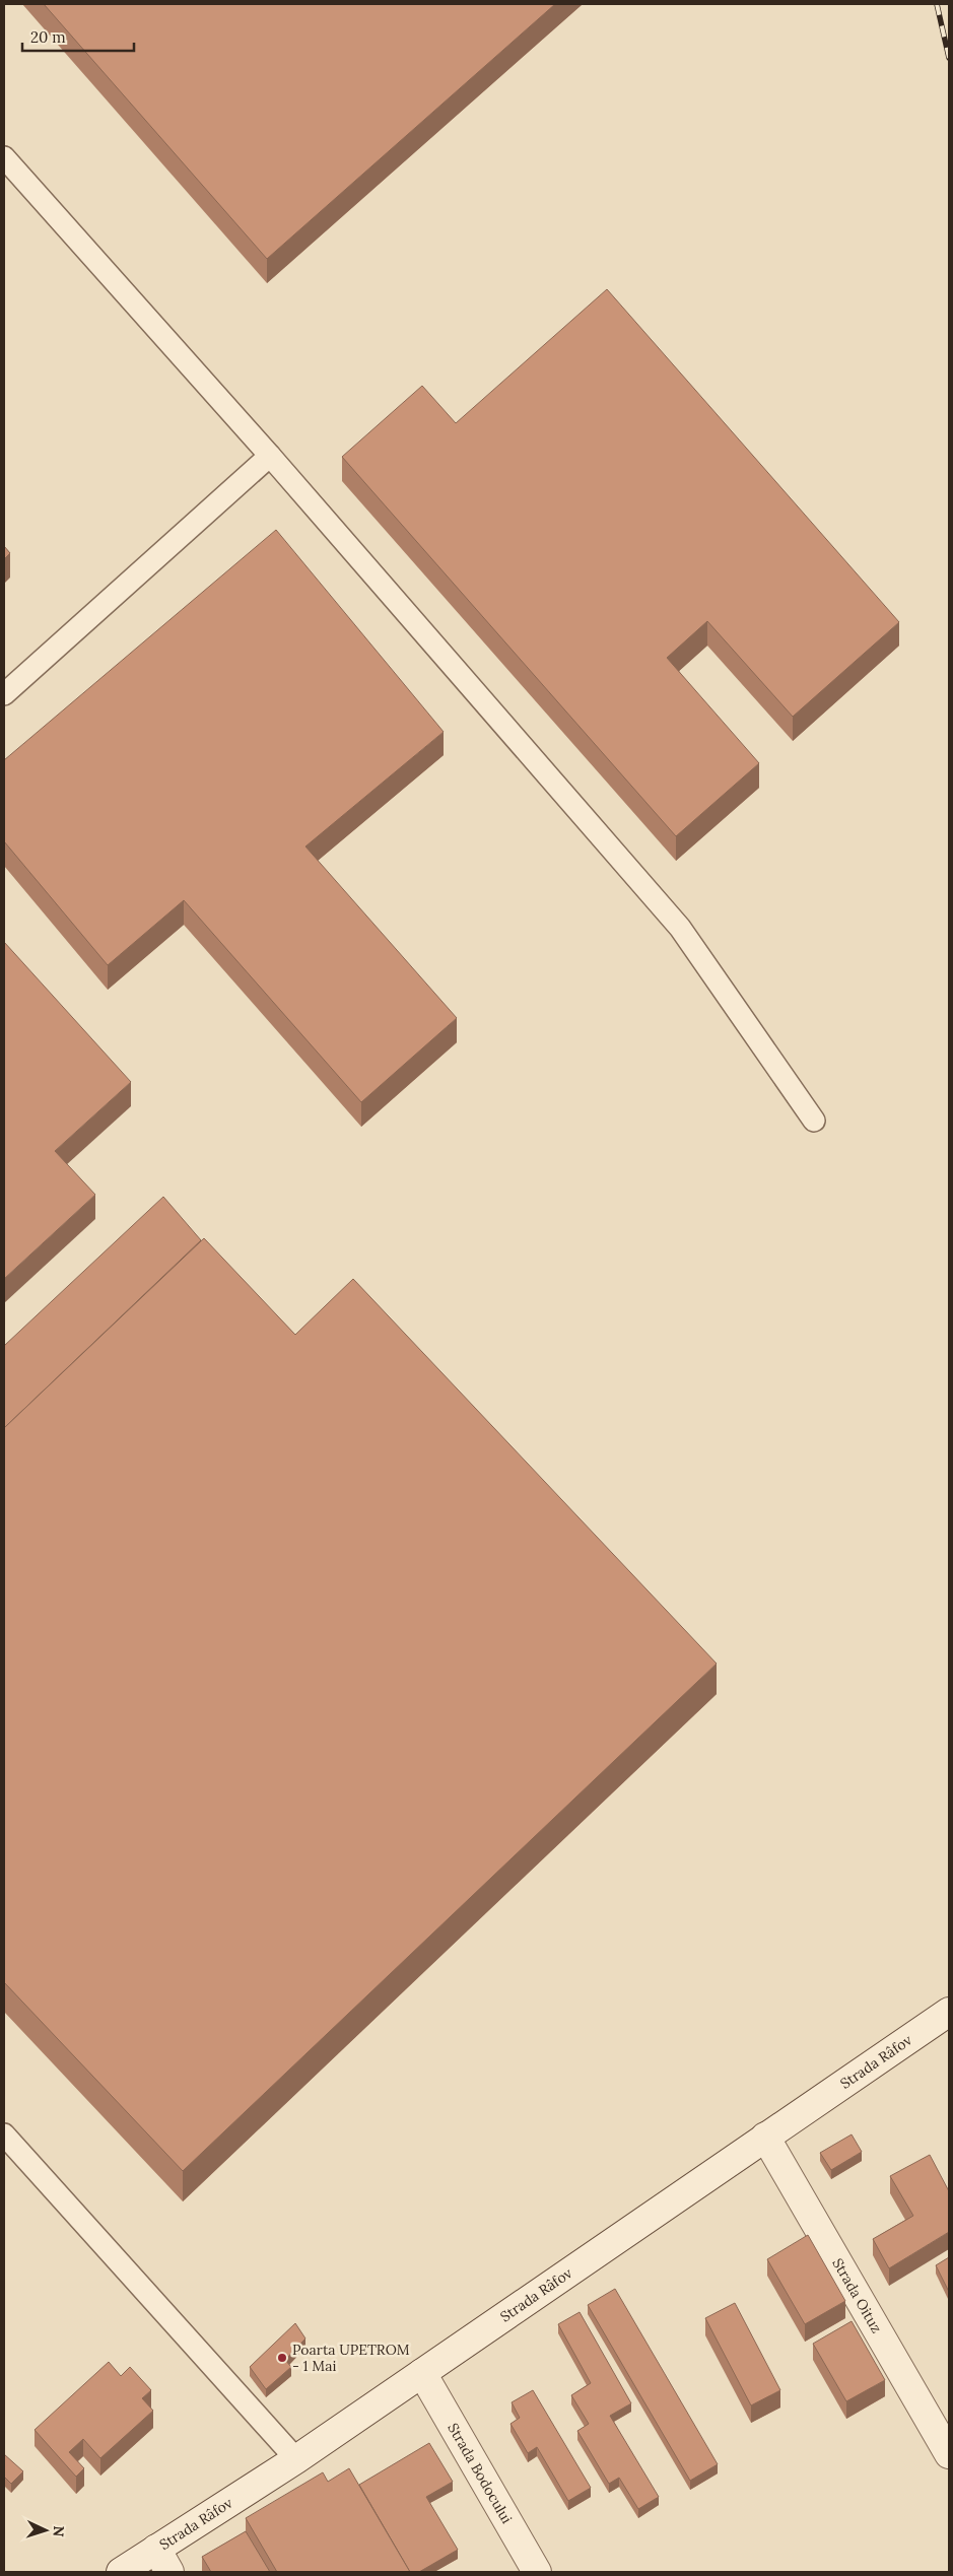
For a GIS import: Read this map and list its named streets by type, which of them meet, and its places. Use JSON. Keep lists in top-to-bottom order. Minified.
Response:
{"streets":{"street":["Strada Râfov","Strada Oituz","Strada Bodocului"]},"crossings":[["Strada Râfov","Strada Oituz"],["Strada Râfov","Strada Bodocului"]],"places":["Poarta UPETROM - 1 Mai"],"scale_bar":"20 m","north":"right"}
